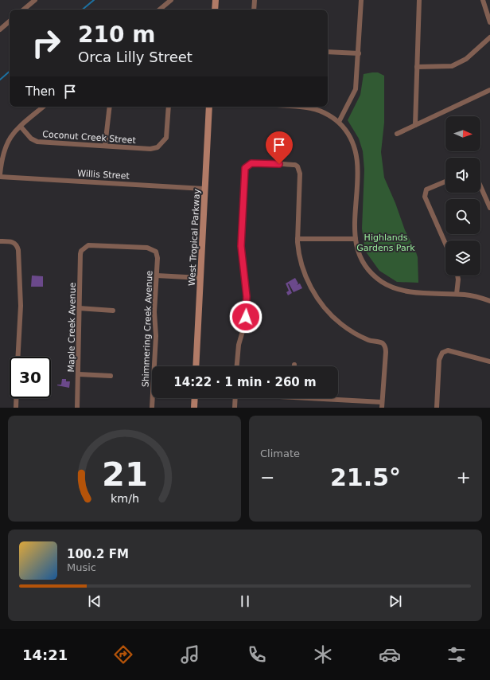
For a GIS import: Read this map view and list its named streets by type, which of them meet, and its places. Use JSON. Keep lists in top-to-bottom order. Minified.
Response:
{"streets":{"main road":["West Tropical Parkway"],"street":["Coconut Creek Street","Willis Street","Maple Creek Avenue","Shimmering Creek Avenue"]},"crossings":[["Willis Street","West Tropical Parkway"],["Maple Creek Avenue","Shimmering Creek Avenue"]],"parks":["Highlands Gardens Park"],"north":"right","page":{"turn":["210 m","Orca Lilly Street"],"then":"Then","limit":"30","trip":"14:22 · 1 min · 260 m","tile":"Climate","heat":["−","21.5°","+"],"song":["100.2 FM","Music"],"tabs":"14:21","gauge":["21","km/h"]}}
